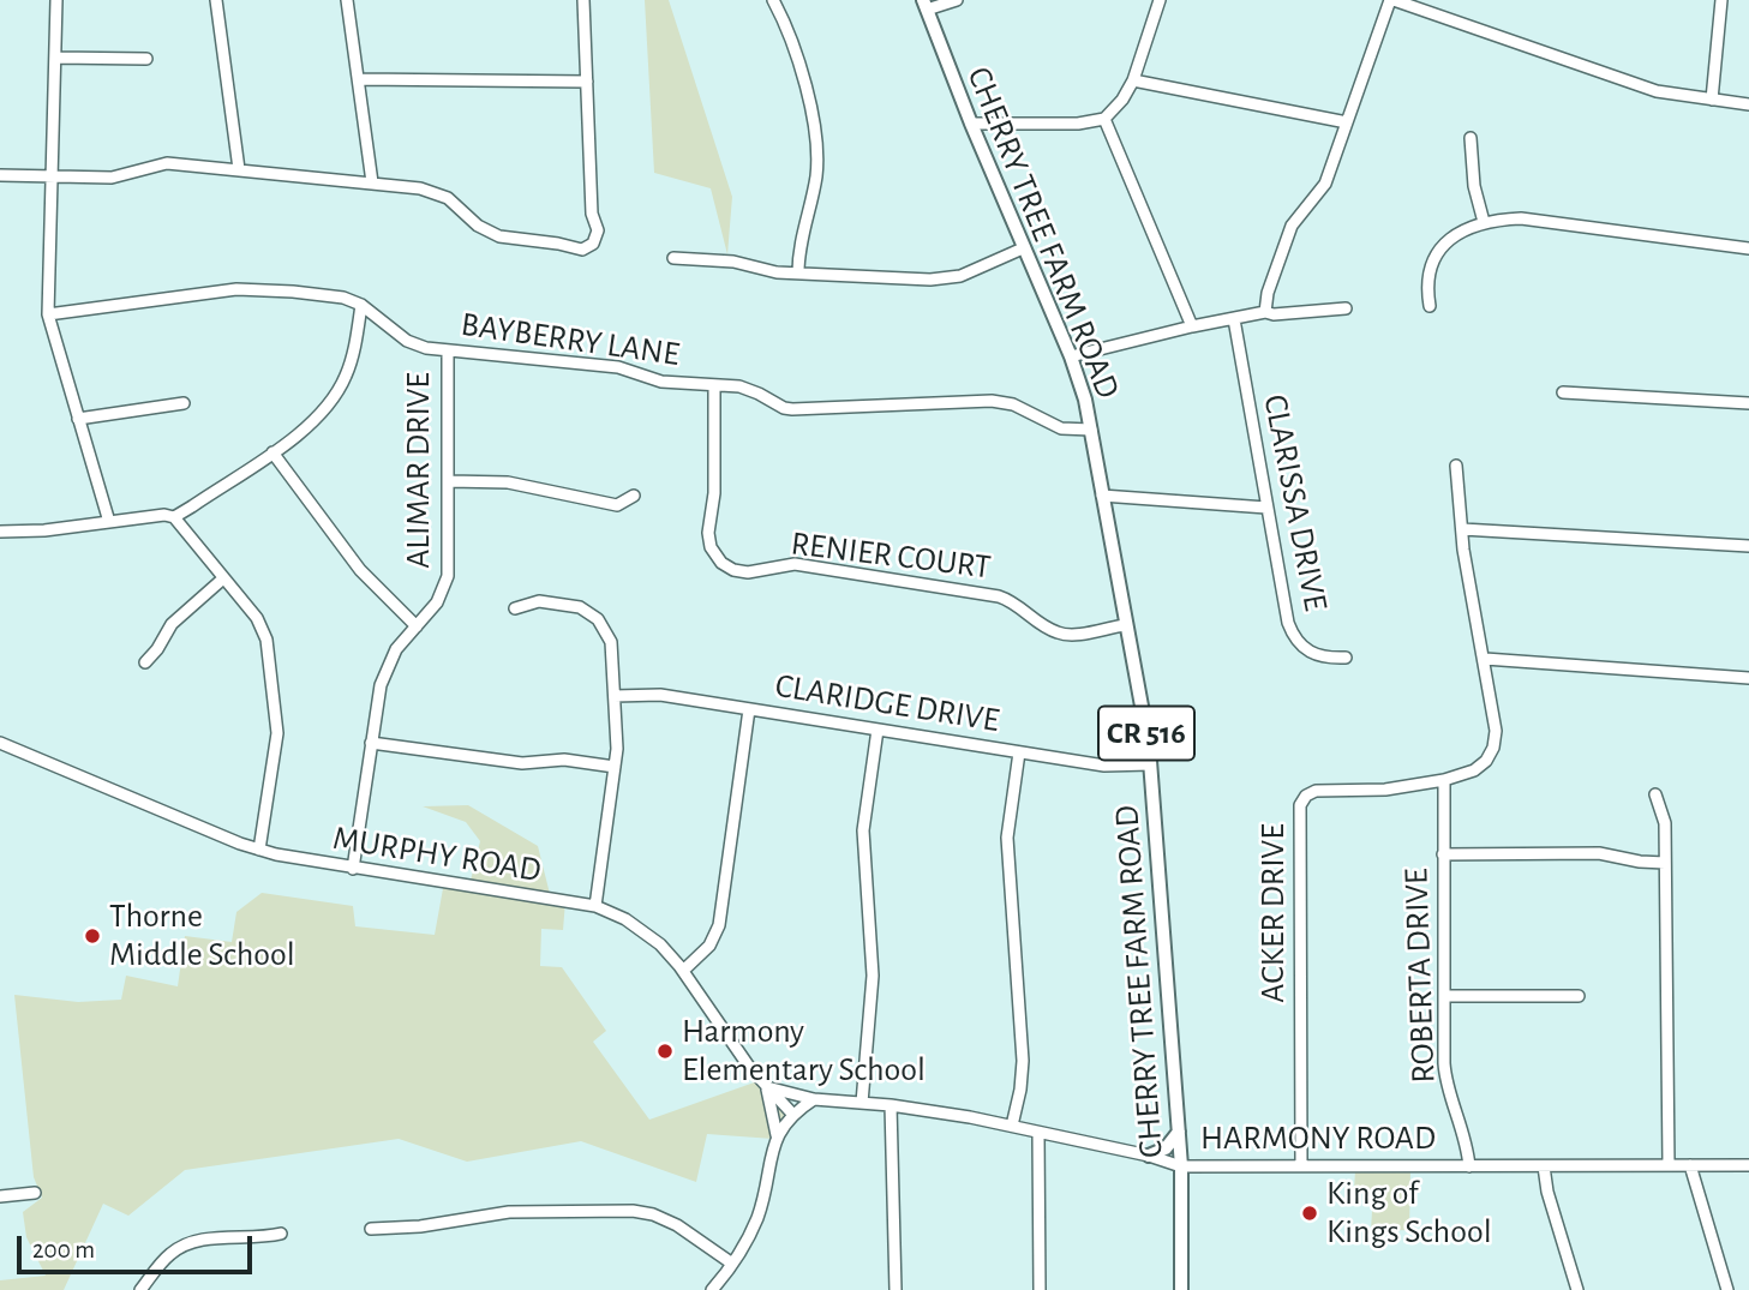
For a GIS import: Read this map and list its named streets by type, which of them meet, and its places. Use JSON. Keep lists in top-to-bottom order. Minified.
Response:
{"streets":{"main road":["CHERRY TREE FARM ROAD","CR 516"],"street":["BAYBERRY LANE","ALIMAR DRIVE","CLARISSA DRIVE","RENIER COURT","CLARIDGE DRIVE","MURPHY ROAD","ACKER DRIVE","ROBERTA DRIVE","HARMONY ROAD"]},"crossings":[["CHERRY TREE FARM ROAD","BAYBERRY LANE"],["CHERRY TREE FARM ROAD","RENIER COURT"],["CHERRY TREE FARM ROAD","CLARIDGE DRIVE"],["CHERRY TREE FARM ROAD","HARMONY ROAD"],["BAYBERRY LANE","ALIMAR DRIVE"],["BAYBERRY LANE","RENIER COURT"],["ALIMAR DRIVE","MURPHY ROAD"],["MURPHY ROAD","HARMONY ROAD"],["ACKER DRIVE","ROBERTA DRIVE"],["ACKER DRIVE","HARMONY ROAD"],["ROBERTA DRIVE","HARMONY ROAD"]],"places":["Thorne Middle School","Harmony Elementary School","King of Kings School"],"scale_bar":"200 m"}
